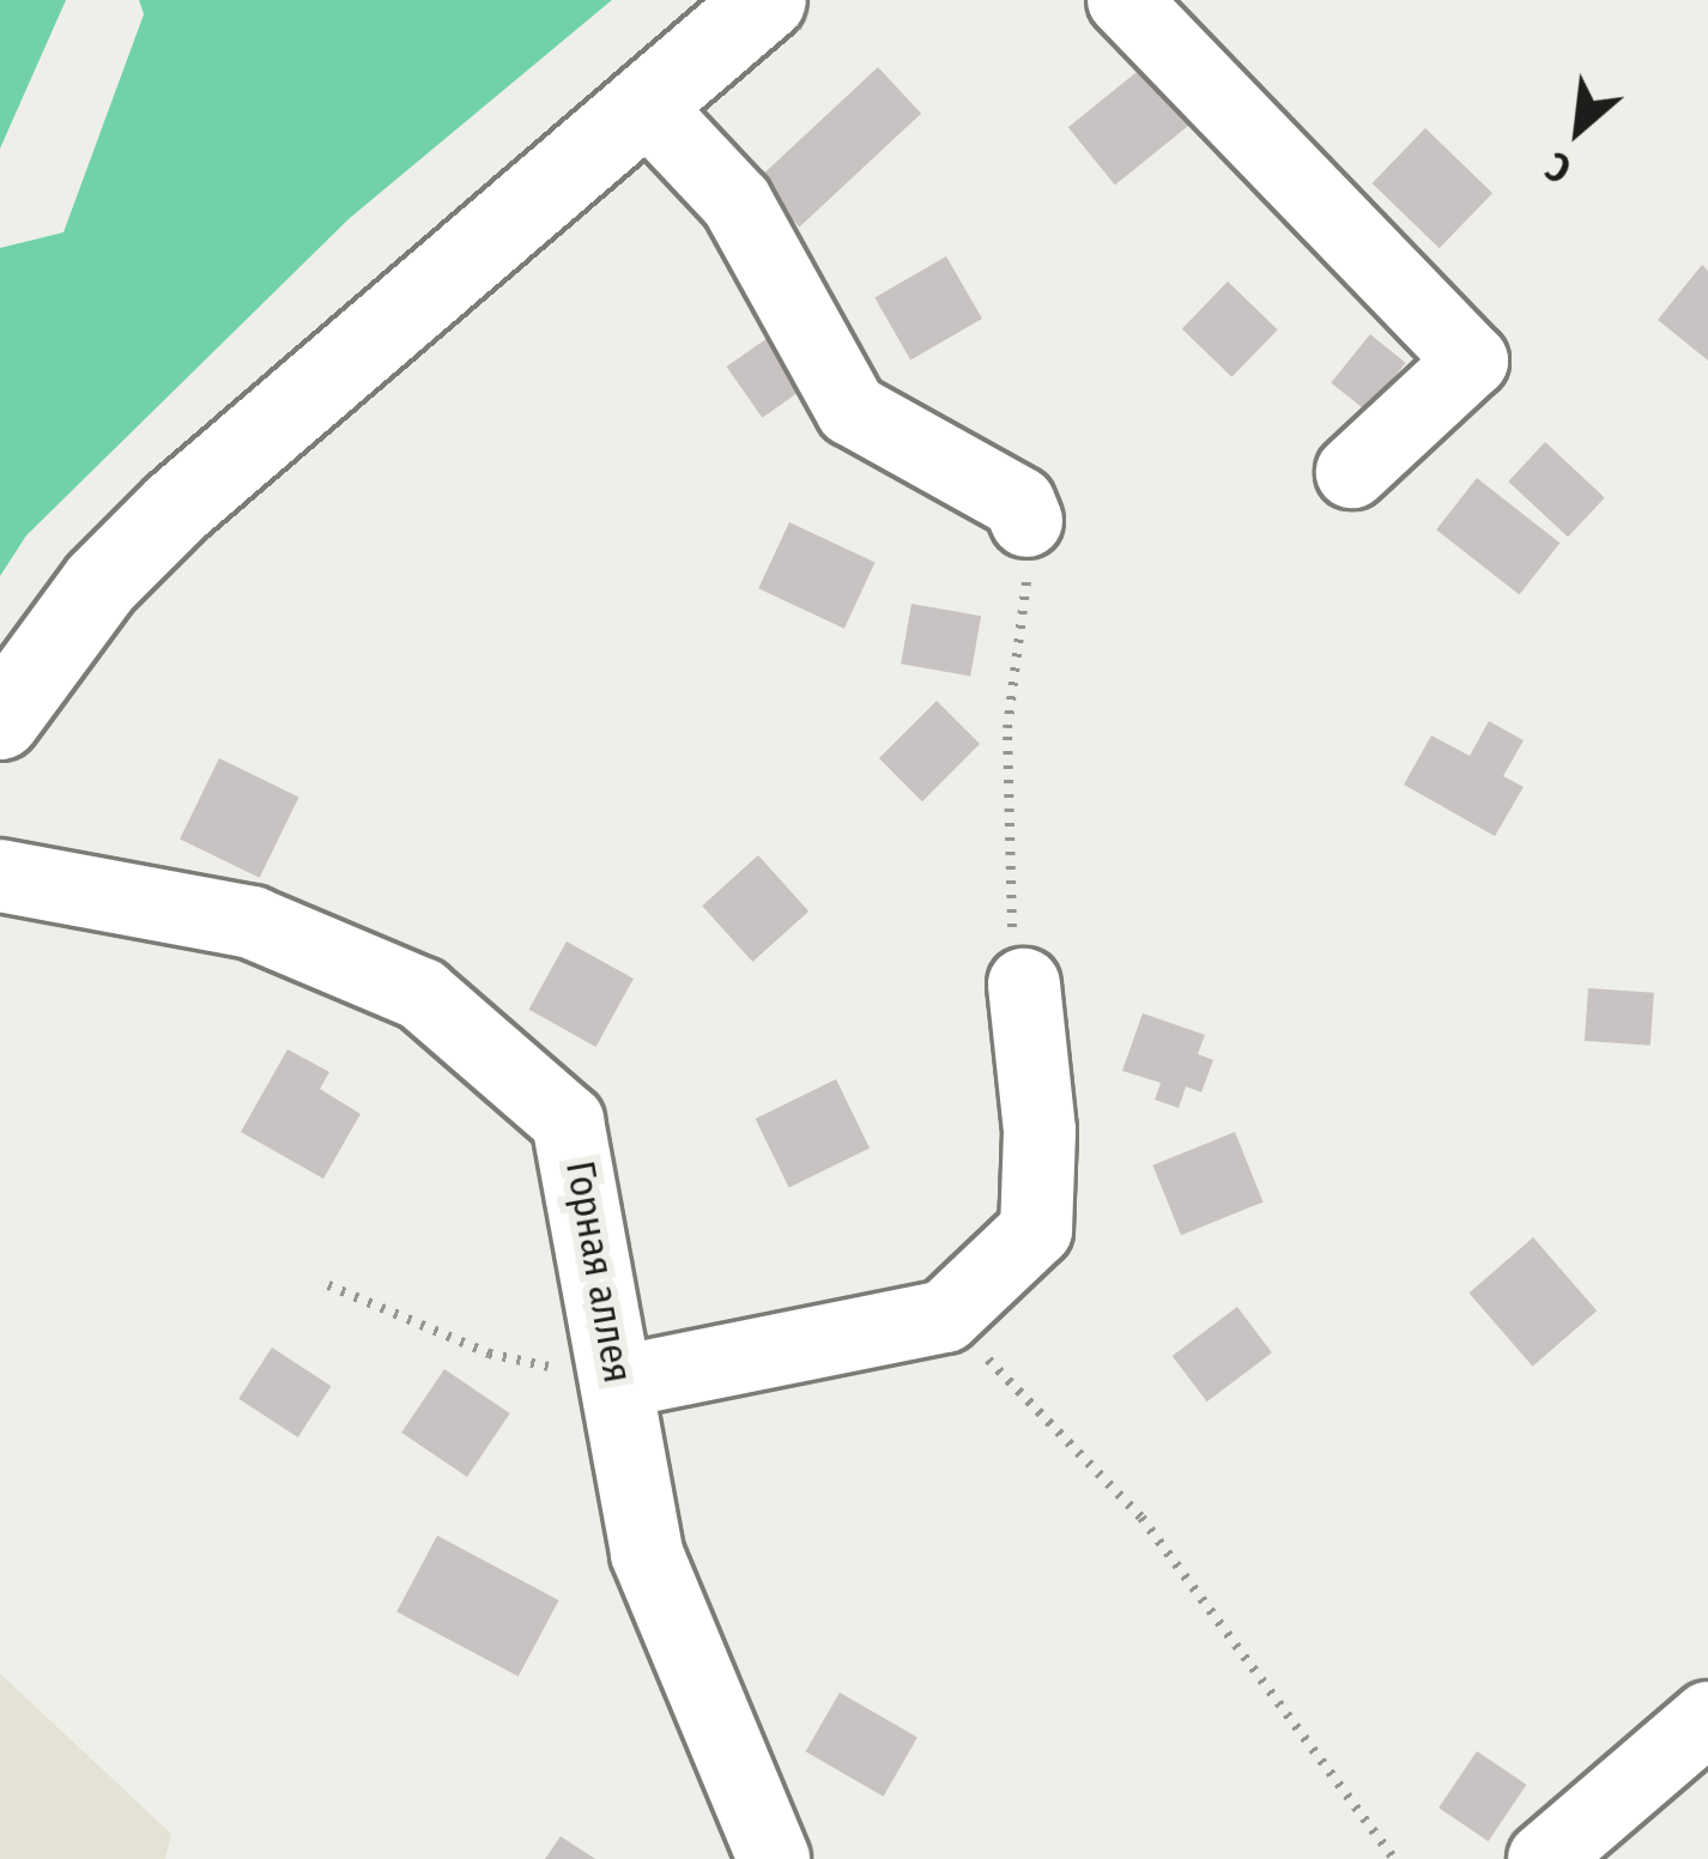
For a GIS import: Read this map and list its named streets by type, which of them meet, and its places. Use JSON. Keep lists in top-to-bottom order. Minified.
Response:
{"streets":{"street":["Горная аллея"]},"north":"bottom left"}
